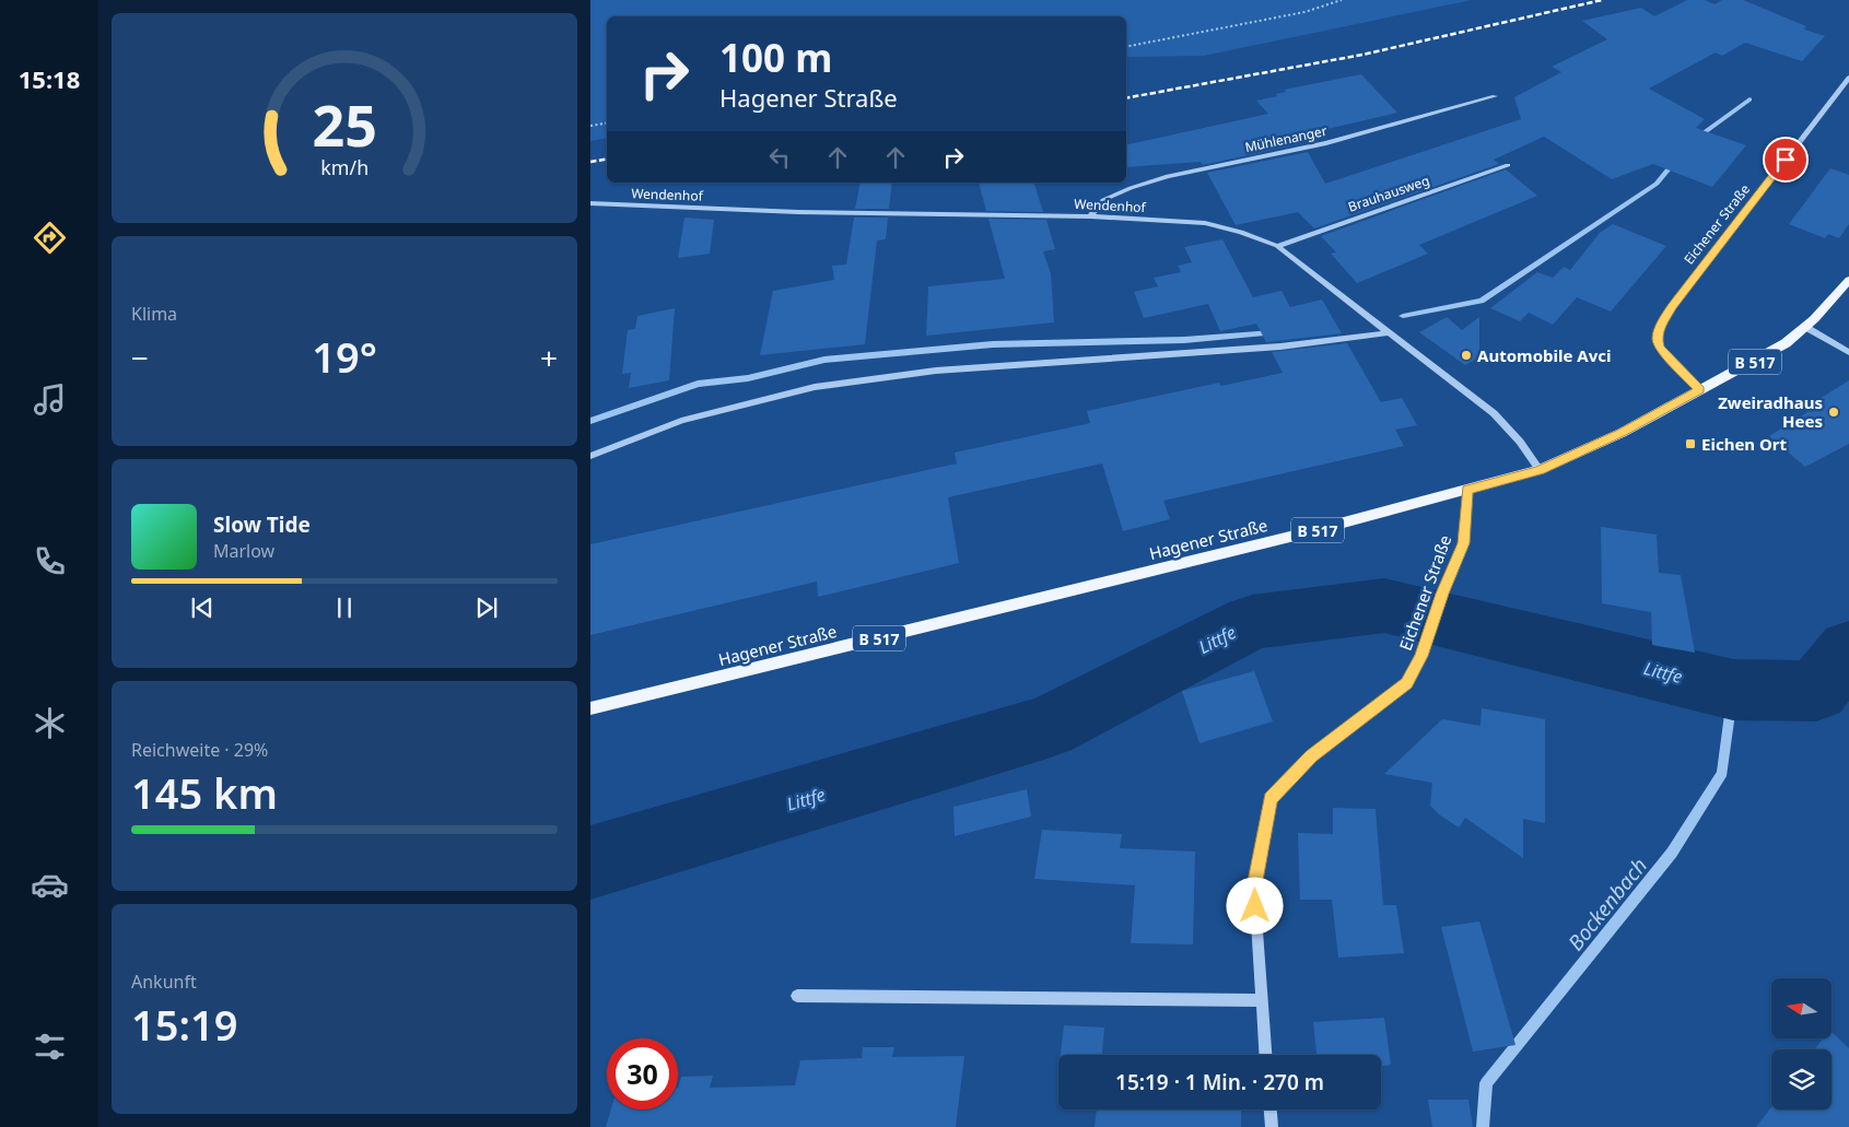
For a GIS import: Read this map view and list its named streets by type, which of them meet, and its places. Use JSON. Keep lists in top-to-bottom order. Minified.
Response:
{"streets":{"main road":["B 517","Hagener Straße"],"street":["Mühlenanger","Brauhausweg","Wendenhof","Eichener Straße"]},"crossings":[["Mühlenanger","Wendenhof"],["Brauhausweg","Wendenhof"],["Wendenhof","Hagener Straße"],["Eichener Straße","Hagener Straße"]],"water":["Littfe","Bockenbach"],"places":{"other":["Automobile Avci","Zweiradhaus Hees"],"transit":["Eichen Ort"]},"north":"left","page":{"tabs":"15:18","turn":["100 m","Hagener Straße"],"tile":["Klima",["Reichweite · 29%","145 km"],["Ankunft","15:19"]],"heat":["−","19°","+"],"song":["Slow Tide","Marlow"],"limit":"30","trip":"15:19 · 1 Min. · 270 m","gauge":["25","km/h"]}}
